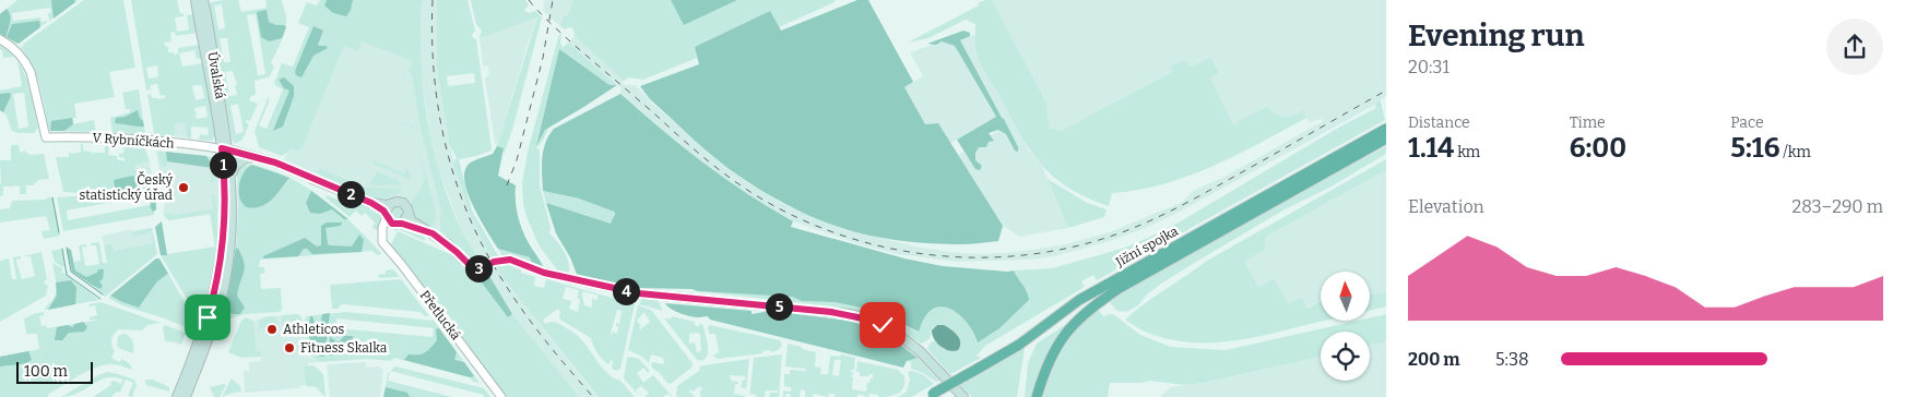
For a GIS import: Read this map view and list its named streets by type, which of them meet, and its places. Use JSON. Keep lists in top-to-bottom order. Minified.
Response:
{"streets":{"highway":["Jižní spojka"],"main road":["Úvalská"],"street":["V Rybníčkách","Přetlucká"]},"crossings":[["Úvalská","V Rybníčkách"]],"places":["Český statistický úřad","Athleticos","Fitness Skalka"],"scale_bar":"100 m","north":"top","page":{"heading":["Evening run","20:31"],"stats":[["Distance","1.14 km"],["Time","6:00"],["Pace","5:16 /km"]],"pins":["1","2","3","4","5"],"chart":["Elevation","283–290 m"],"list":[{"name":"200 m","note":"5:38"}],"scale":"100 m"}}
